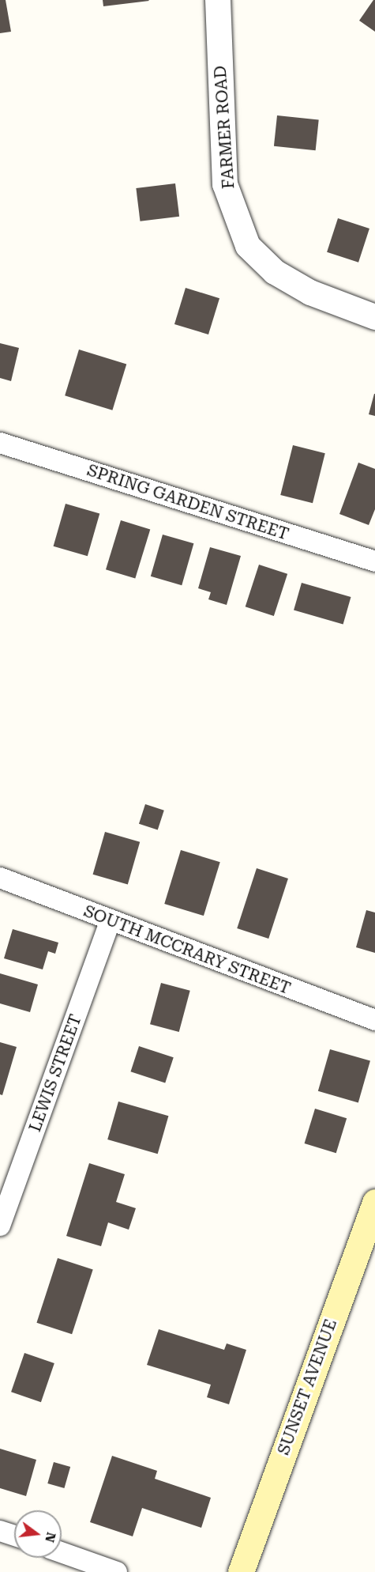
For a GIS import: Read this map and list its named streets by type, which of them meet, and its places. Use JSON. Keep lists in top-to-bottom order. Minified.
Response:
{"streets":{"main road":["SUNSET AVENUE"],"street":["FARMER ROAD","SPRING GARDEN STREET","SOUTH MCCRARY STREET","LEWIS STREET"]},"crossings":[["SOUTH MCCRARY STREET","LEWIS STREET"]],"north":"right"}
